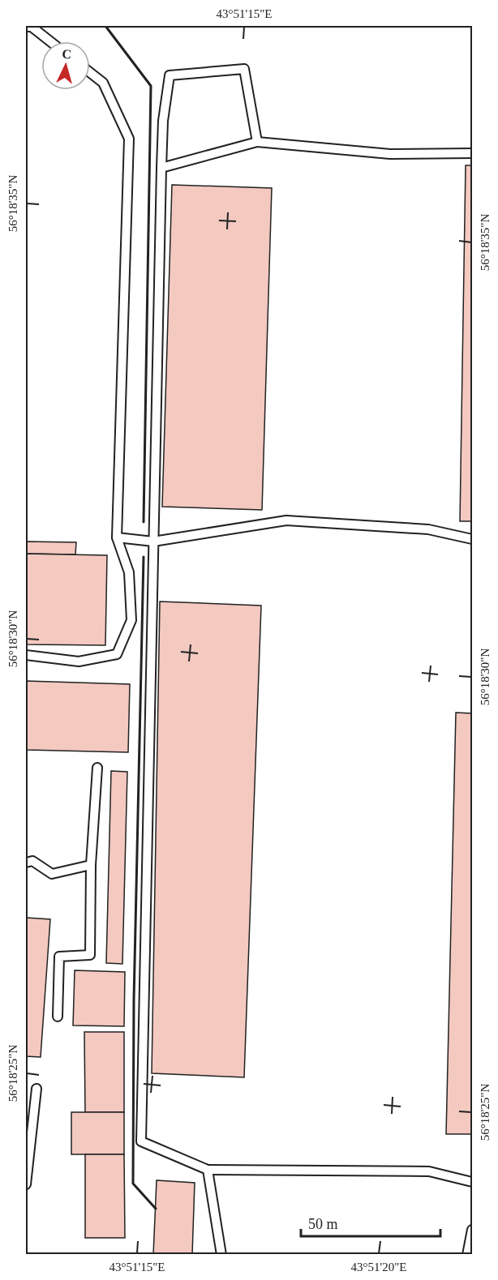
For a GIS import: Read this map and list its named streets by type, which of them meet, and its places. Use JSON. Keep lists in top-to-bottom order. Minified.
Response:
{"scale_bar":"50 m","north":"top","coordinates":["43°51'15\"E","56°18'35\"N","56°18'30\"N","56°18'25\"N","43°51'20\"E"]}
